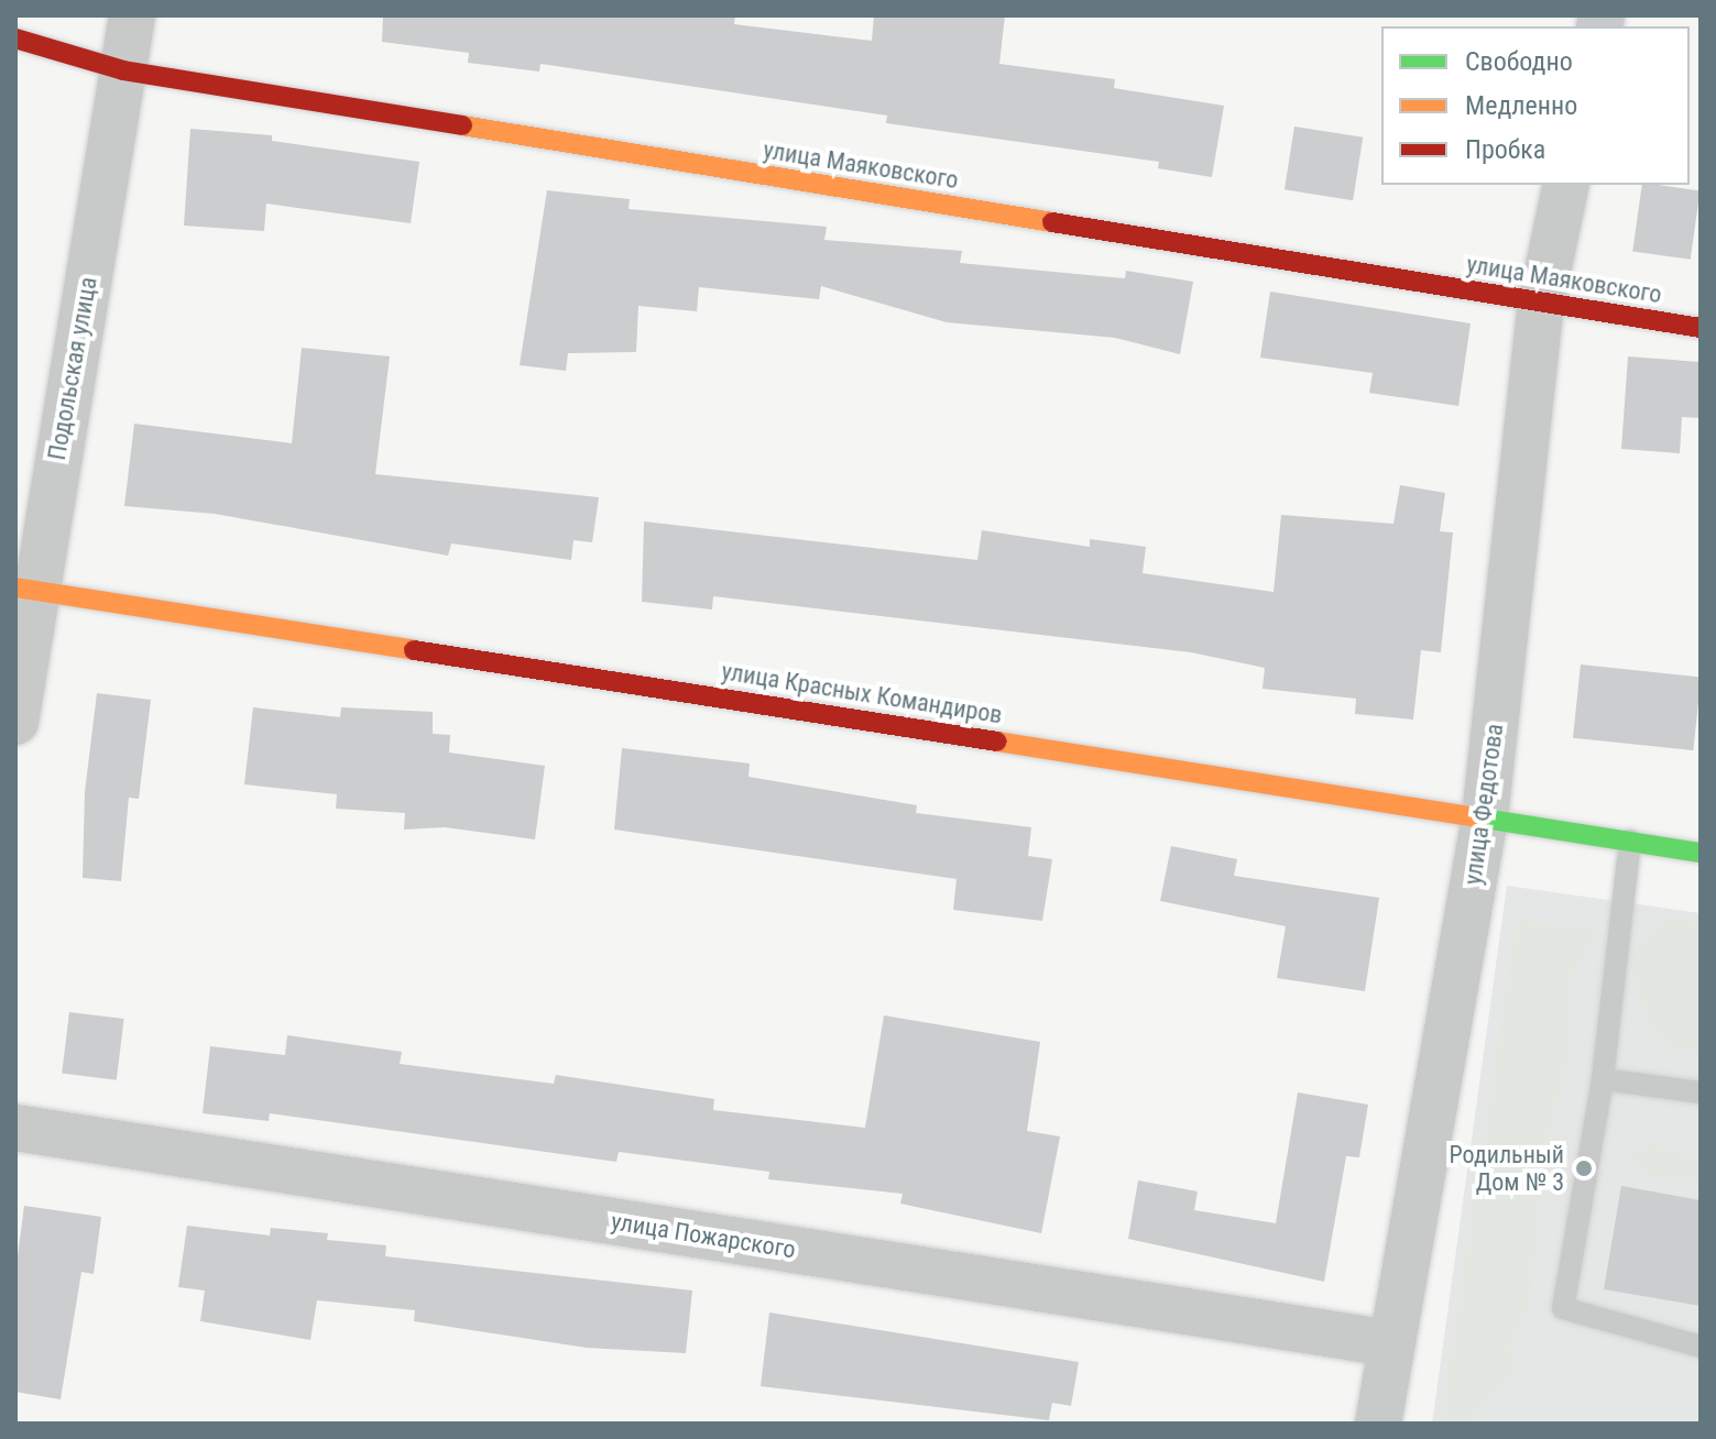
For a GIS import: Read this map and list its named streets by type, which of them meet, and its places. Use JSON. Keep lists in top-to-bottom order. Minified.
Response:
{"streets":{"street":["улица Маяковского","Подольская улица","улица Красных Командиров","улица Федотова","улица Пожарского"]},"crossings":[["улица Маяковского","Подольская улица"],["улица Маяковского","улица Федотова"],["Подольская улица","улица Красных Командиров"],["улица Красных Командиров","улица Федотова"],["улица Федотова","улица Пожарского"]],"places":["Родильный Дом № 3"],"legend":["Свободно","Медленно","Пробка"]}
